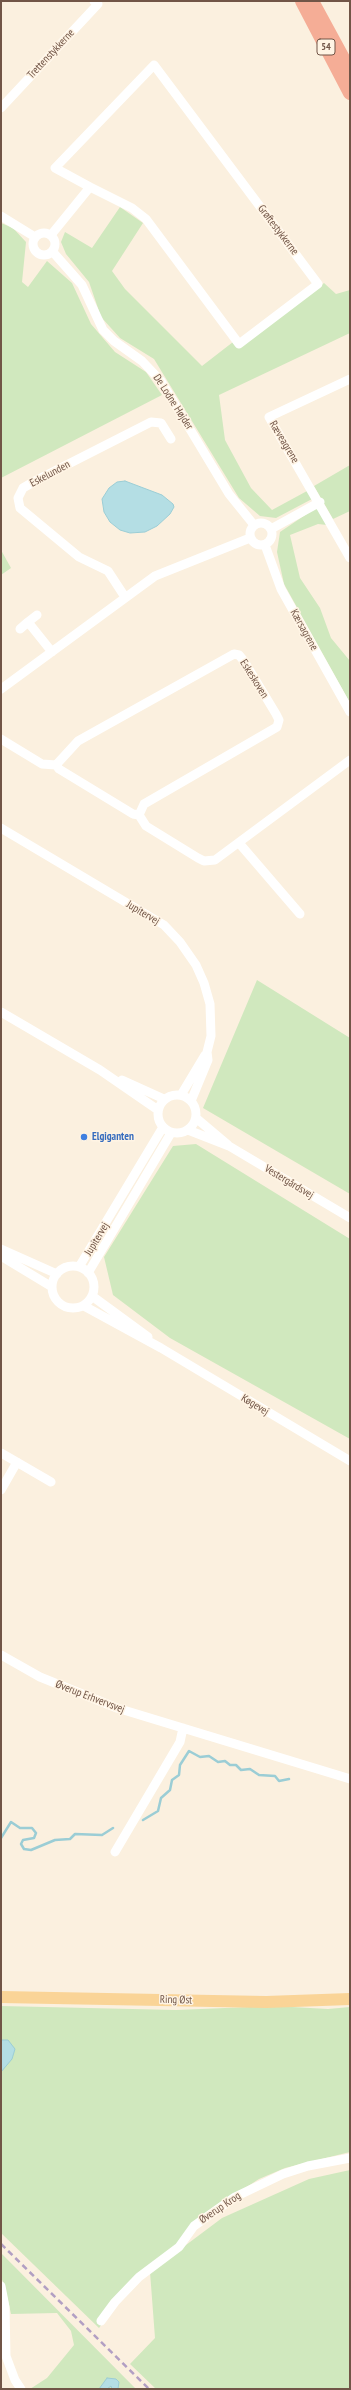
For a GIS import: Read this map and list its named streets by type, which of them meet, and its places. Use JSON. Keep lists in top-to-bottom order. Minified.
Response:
{"streets":{"highway":["54"],"main road":["Ring Øst"],"street":["Trettenstykkerne","Grøftestykkerne","De Lodne Højder","Ræveagrene","Eskelunden","Kærsagrene","Eskeskoven","Jupitervej","Vestergårdsvej","Køgevej","Øverup Erhvervsvej","Øverup Krog"]},"crossings":[["De Lodne Højder","Kærsagrene"],["Jupitervej","Vestergårdsvej"],["Jupitervej","Køgevej"]],"places":["Elgiganten"]}
